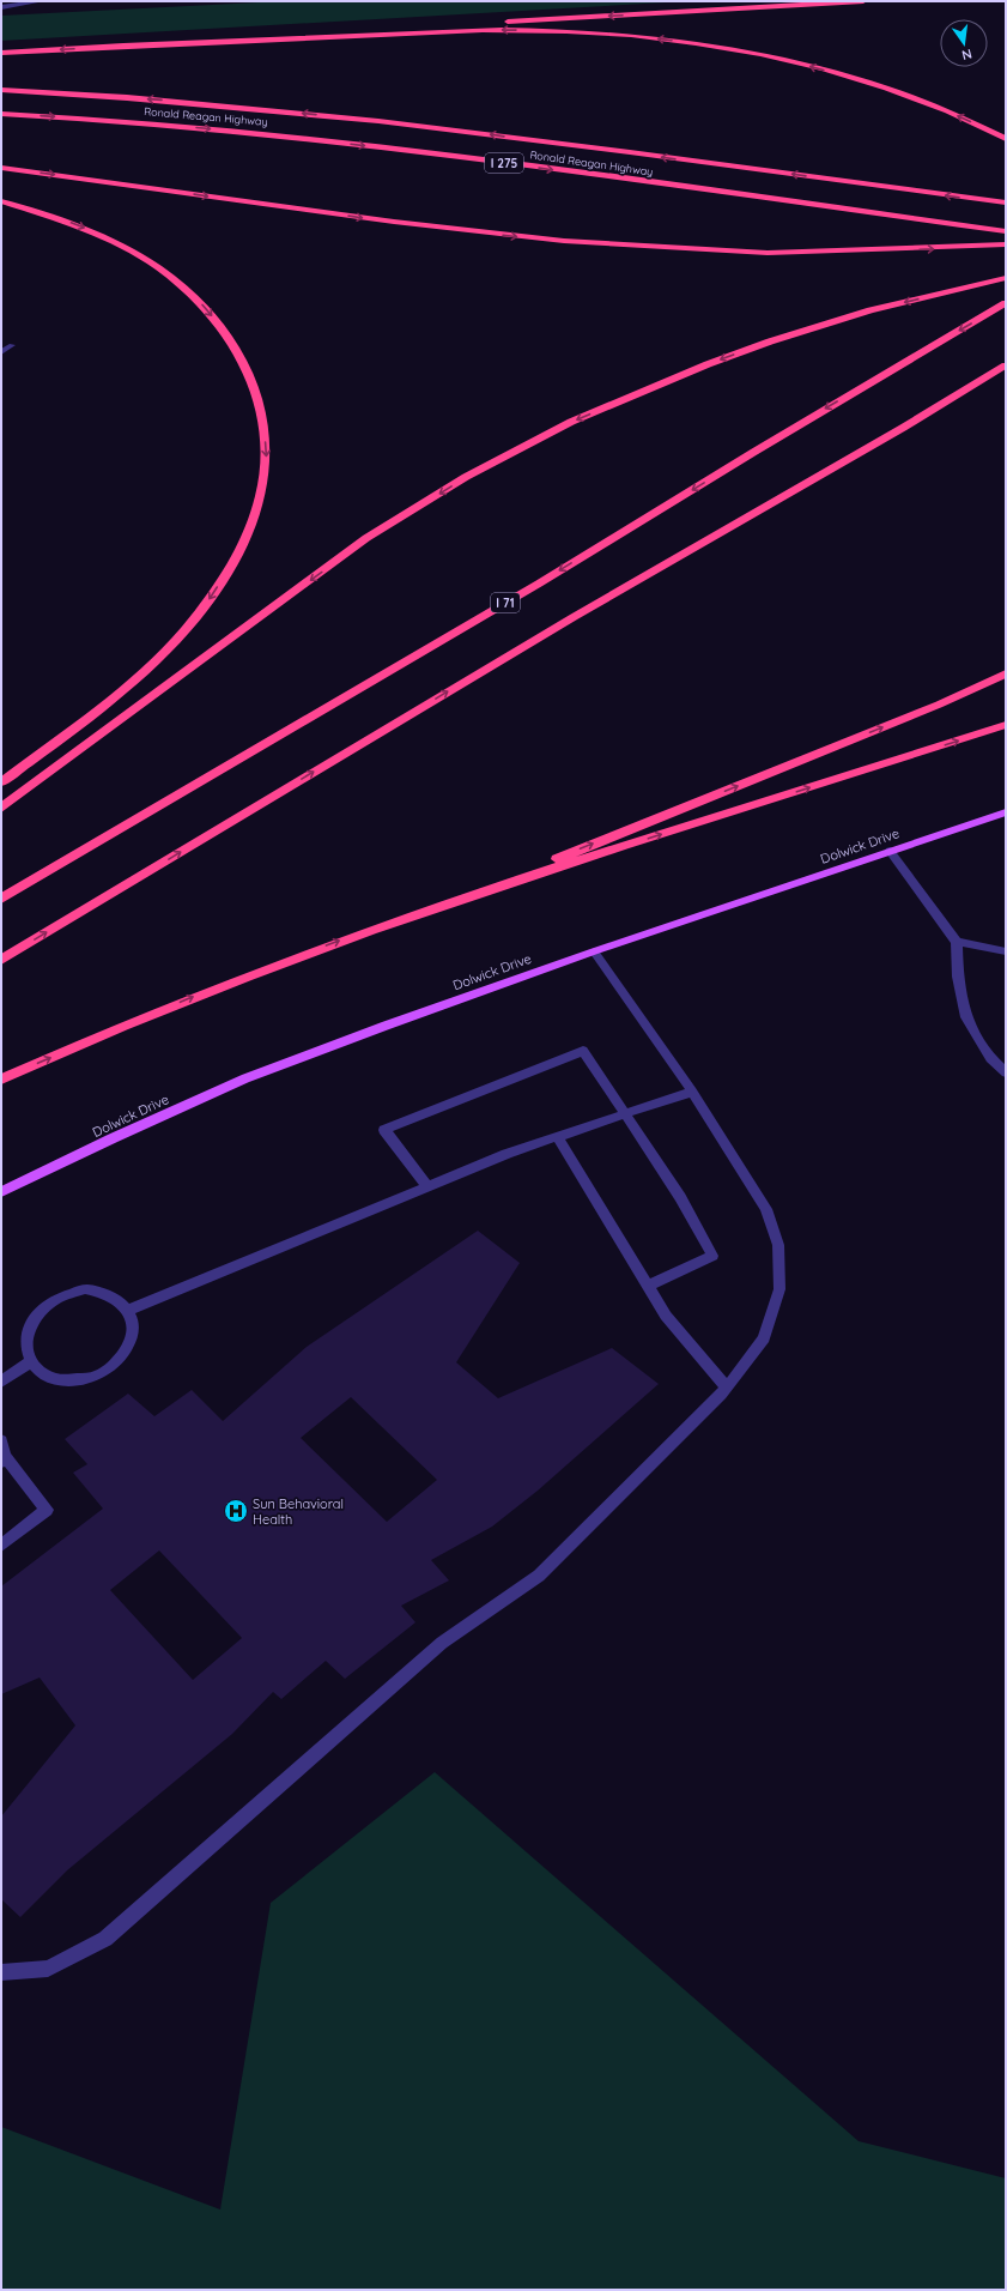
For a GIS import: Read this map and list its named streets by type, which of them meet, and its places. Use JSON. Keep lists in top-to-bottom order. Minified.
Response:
{"streets":{"highway":["Ronald Reagan Highway","I 275","I 71"],"main road":["Dolwick Drive"]},"places":{"hospital":["Sun Behavioral Health"]},"north":"bottom"}
